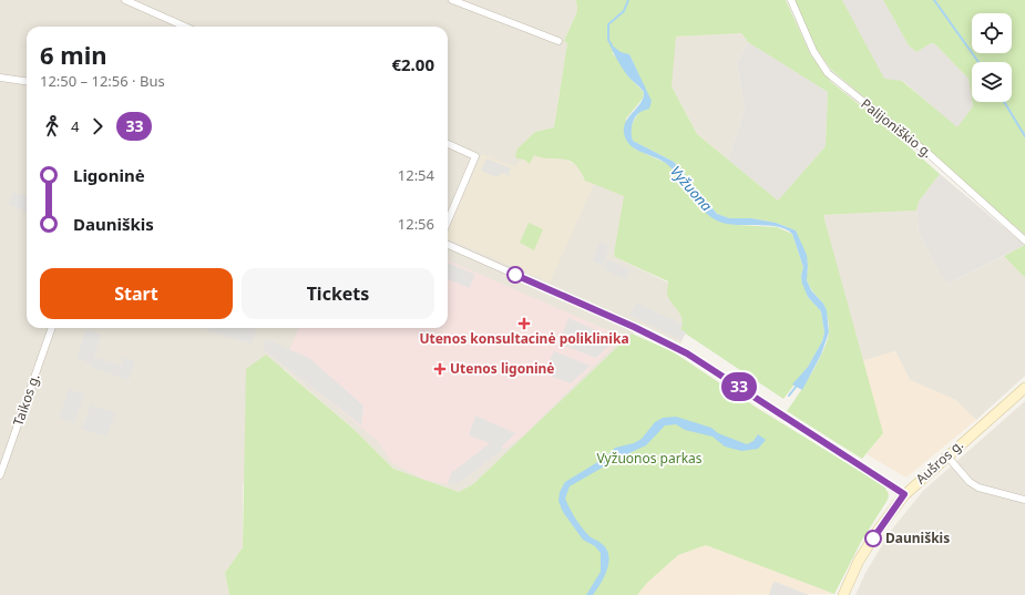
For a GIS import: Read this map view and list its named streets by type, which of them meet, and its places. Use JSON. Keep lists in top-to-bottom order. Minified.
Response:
{"streets":{"street":["Palijoniškio g.","Taikos g.","Aušros g."]},"water":["Vyžuona"],"parks":["Vyžuonos parkas"],"places":{"health":["Utenos konsultacinė poliklinika","Utenos ligoninė"],"other":["Dauniškis"]},"lines":["bus line 33"],"page":{"on_map":"33","heading":["6 min","12:50 – 12:56 · Bus","€2.00"],"legs":["4","33"],"list":[{"name":"Ligoninė","value":"12:54"},{"name":"Dauniškis","value":"12:56"}],"buttons":["Start","Tickets"]}}
